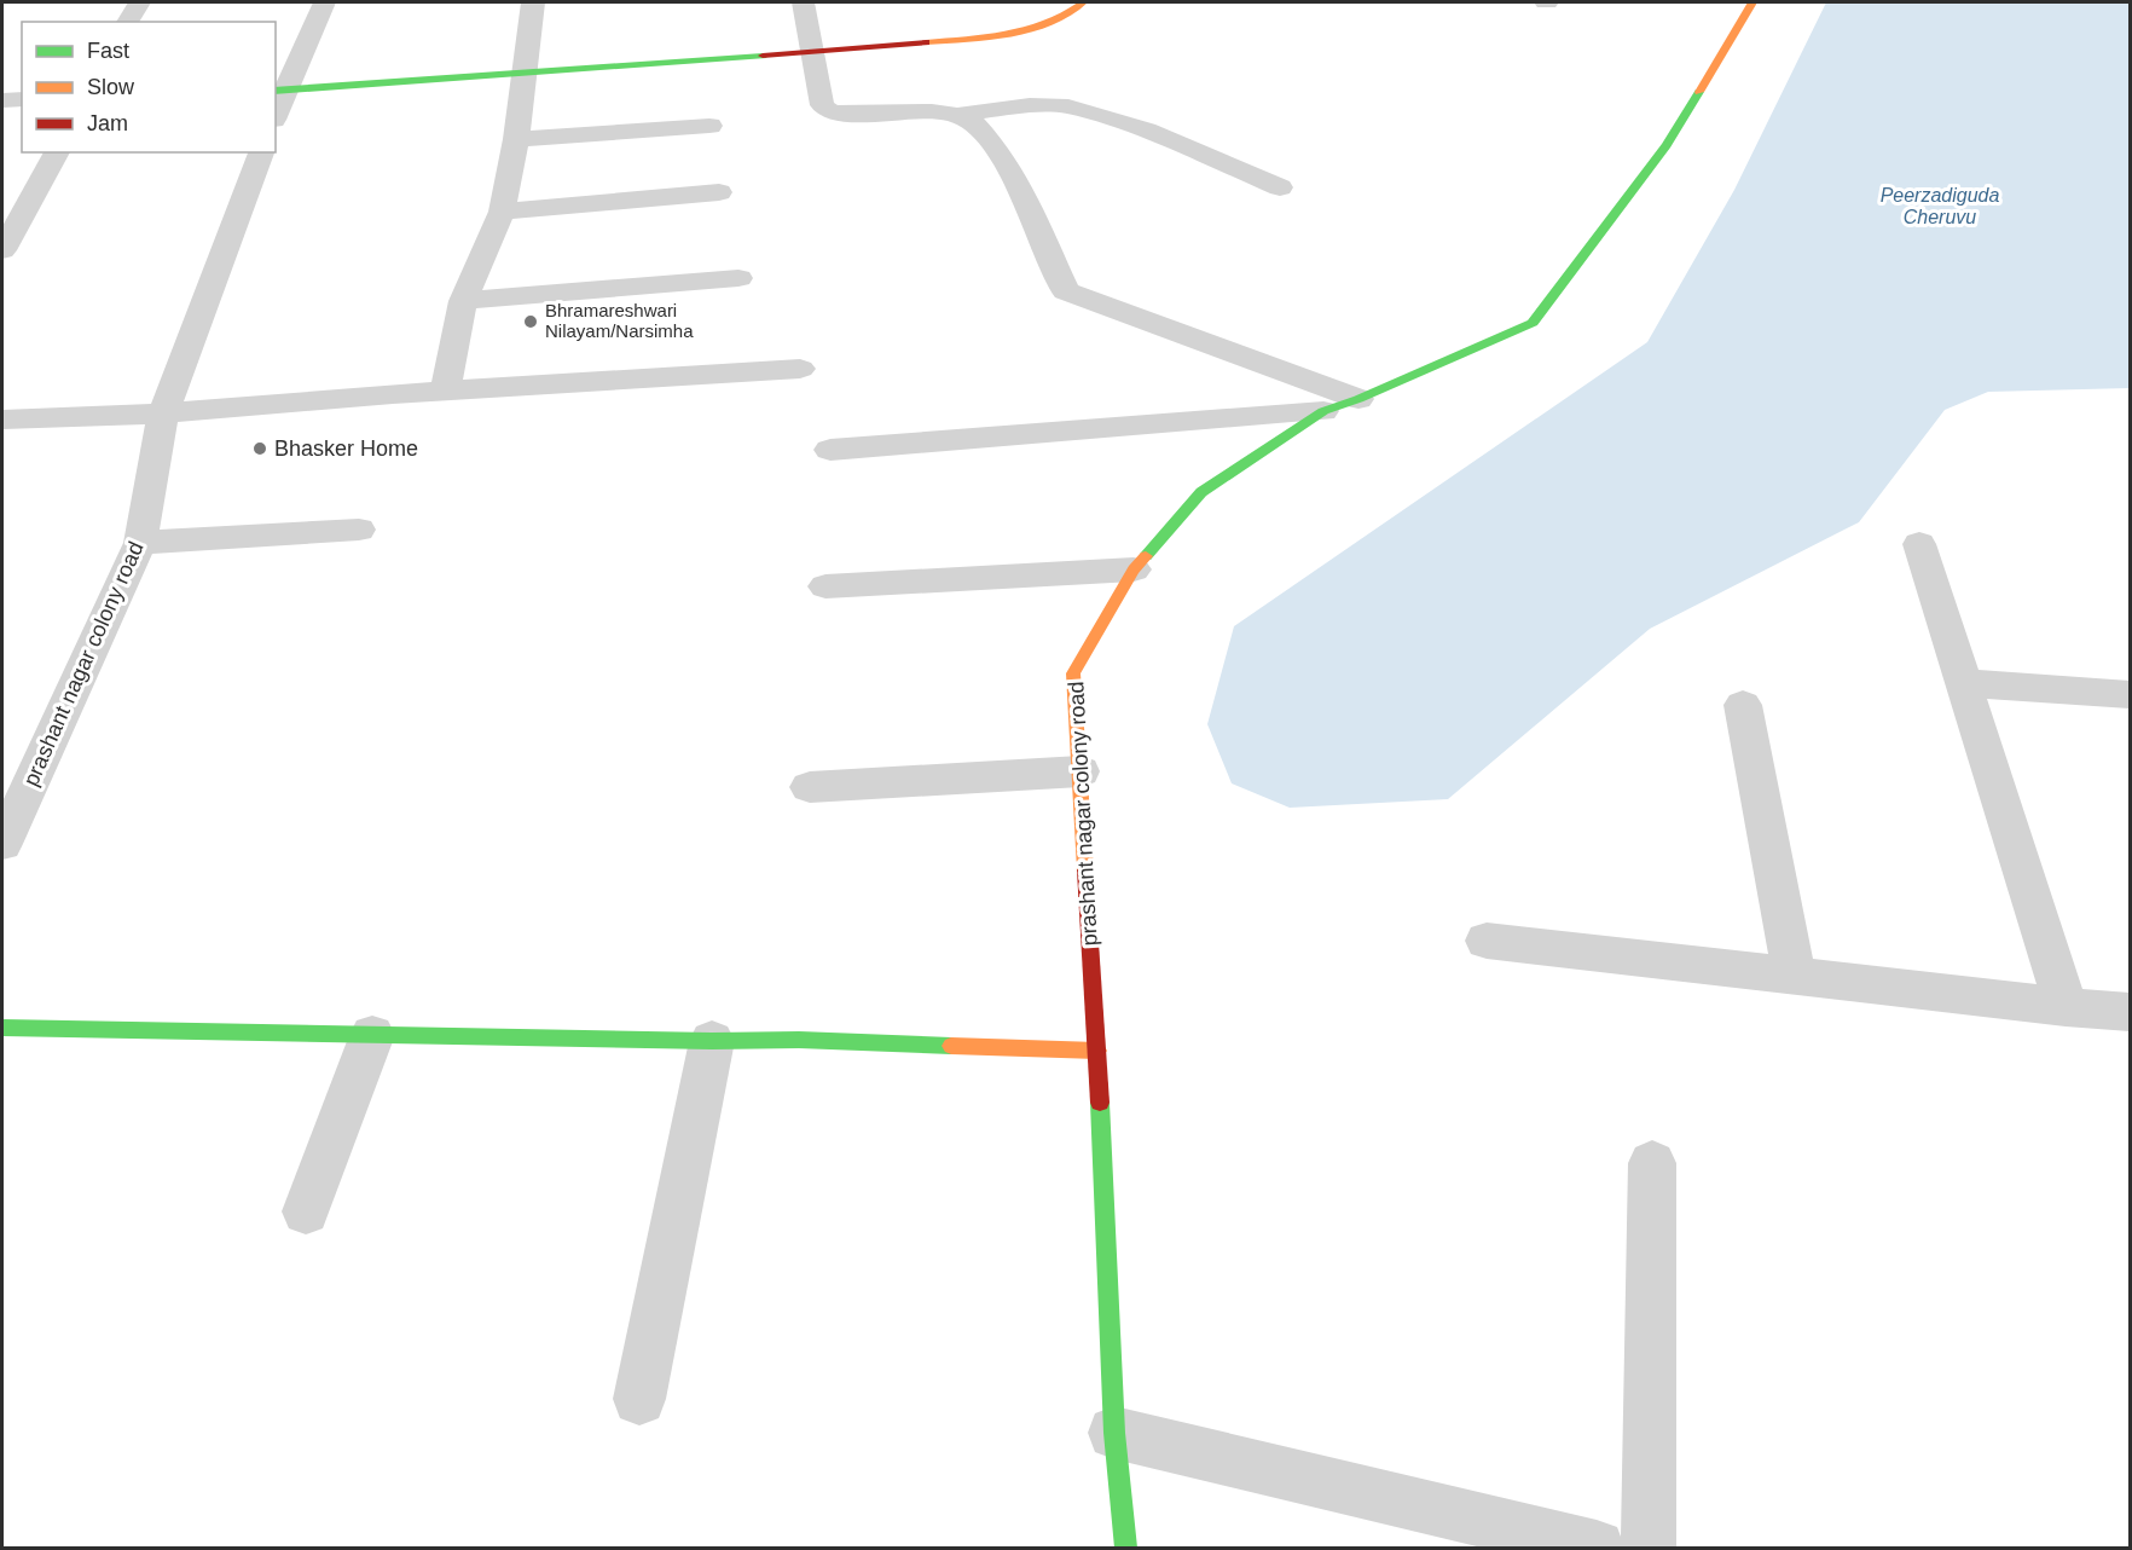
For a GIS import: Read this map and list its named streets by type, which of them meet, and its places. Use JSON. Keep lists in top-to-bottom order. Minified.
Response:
{"streets":{"street":["prashant nagar colony road"]},"water":["Peerzadiguda Cheruvu"],"places":["Bhramareshwari Nilayam/Narsimha","Bhasker Home"],"legend":["Fast","Slow","Jam"]}
